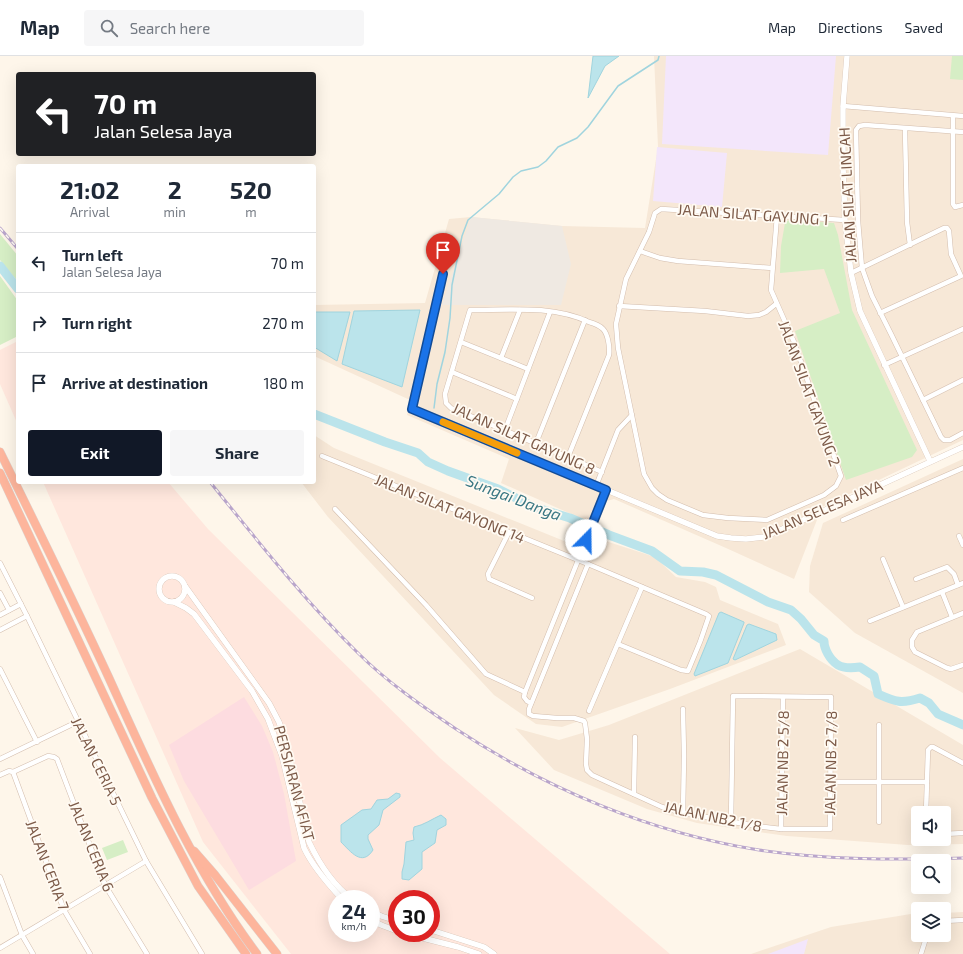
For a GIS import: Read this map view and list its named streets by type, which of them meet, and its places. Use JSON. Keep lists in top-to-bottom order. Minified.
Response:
{"streets":{"street":["JALAN SILAT LINCAH","JALAN SILAT GAYUNG 1","JALAN SILAT GAYUNG 2","JALAN SILAT GAYUNG 8","JALAN SILAT GAYONG 14","JALAN SELESA JAYA","JALAN CERIA 5","JALAN NB 2 5/8","JALAN NB 2 7/8","PERSIARAN AFIAT","JALAN NB2 1/8","JALAN CERIA 6","JALAN CERIA 7"]},"crossings":[["JALAN SILAT LINCAH","JALAN SILAT GAYUNG 1"],["JALAN SILAT LINCAH","JALAN SELESA JAYA"],["JALAN SILAT GAYUNG 1","JALAN SILAT GAYUNG 2"],["JALAN NB 2 5/8","JALAN NB 2 7/8"],["JALAN NB 2 5/8","JALAN NB2 1/8"],["JALAN NB 2 7/8","JALAN NB2 1/8"],["JALAN CERIA 6","JALAN CERIA 7"]],"water":["Sungai Danga"],"page":{"header":"Map","search":"Search here","nav":["Map","Directions","Saved"],"turn":["70 m","Jalan Selesa Jaya"],"eta":["21:02","Arrival","2","min","520","m"],"list":[{"name":"Turn left","note":"Jalan Selesa Jaya","value":"70 m"},{"name":"Turn right","value":"270 m"},{"name":"Arrive at destination","value":"180 m"}],"buttons":["Exit","Share"],"speed":"24 km/h","limit":"30"}}
